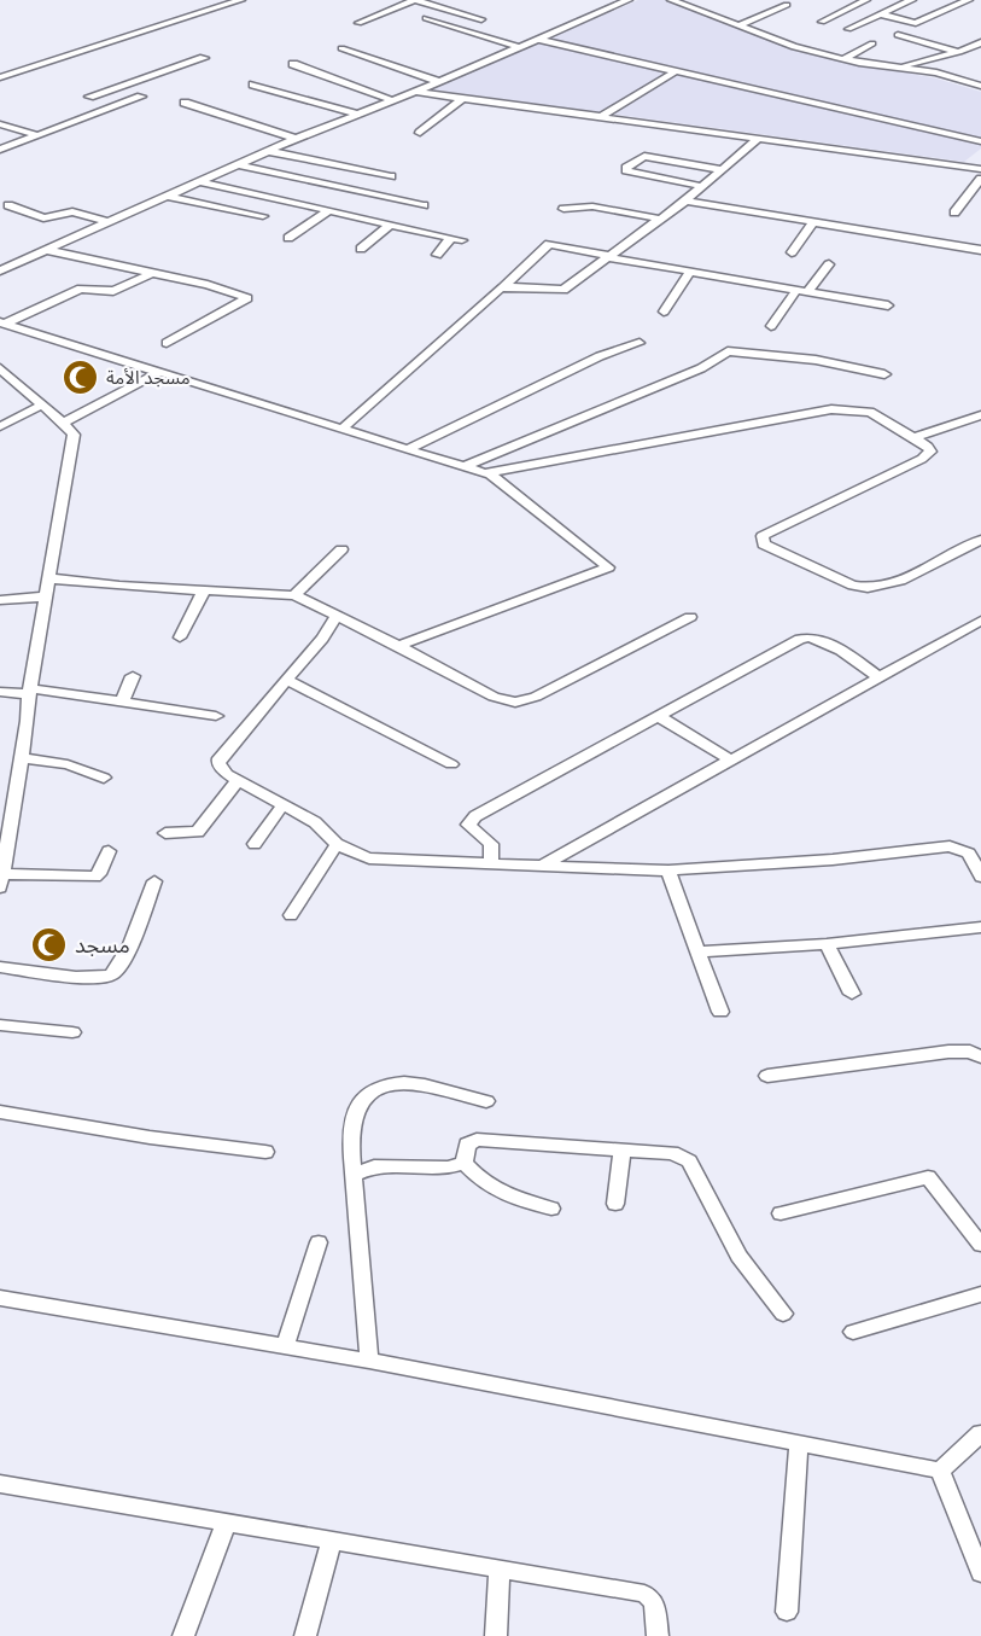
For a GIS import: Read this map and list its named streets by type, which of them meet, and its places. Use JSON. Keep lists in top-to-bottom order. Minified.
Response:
{"places":{"mosque":["مسجد الأمة","مسجد"]}}
